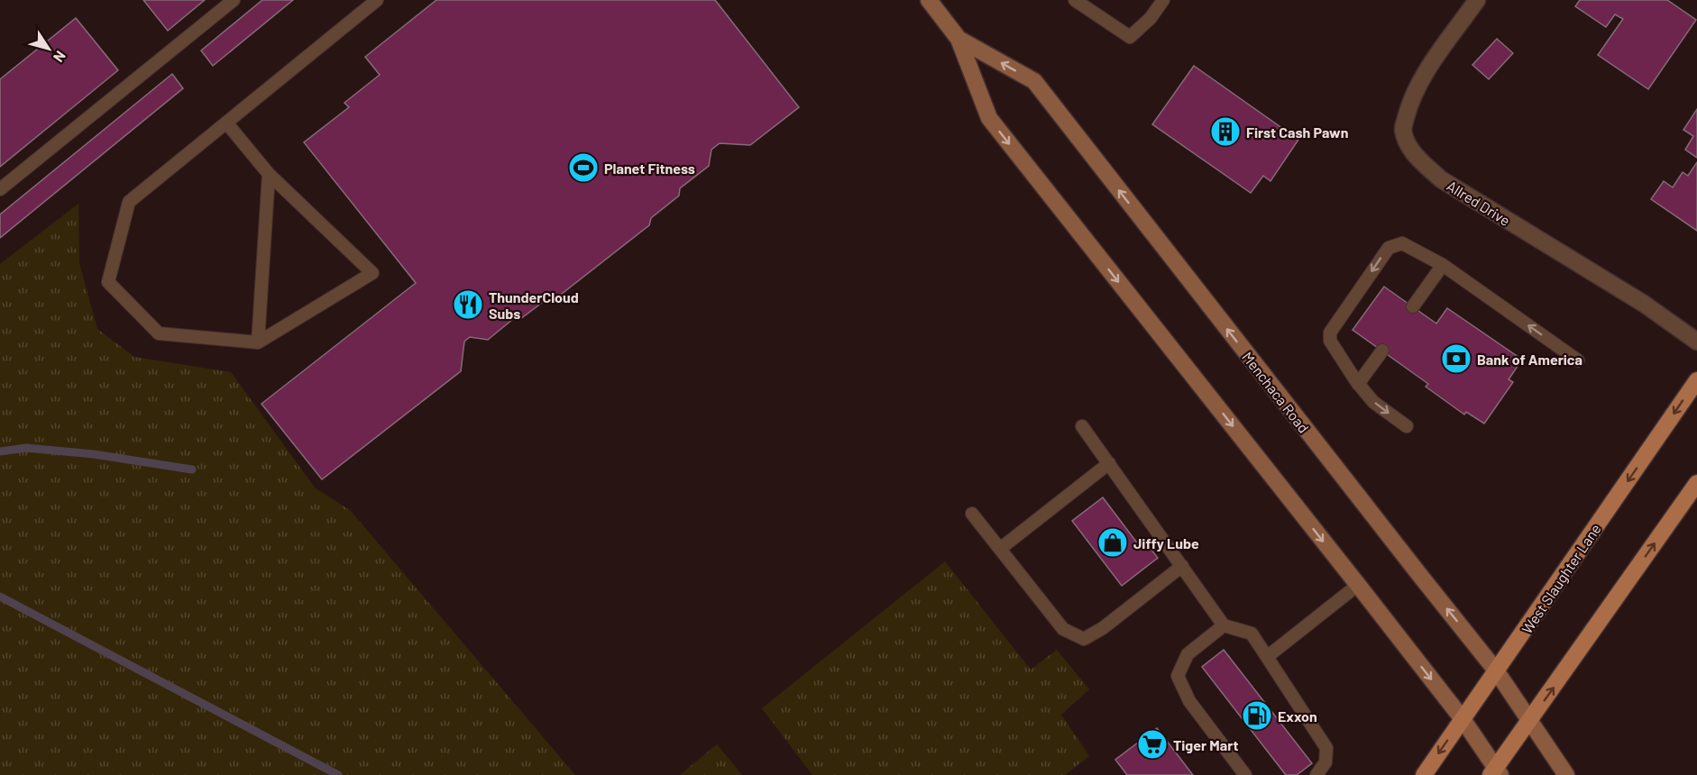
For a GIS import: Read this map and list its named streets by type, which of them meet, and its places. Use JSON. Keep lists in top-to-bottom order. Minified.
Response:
{"streets":{"main road":["Menchaca Road","West Slaughter Lane"],"street":["Allred Drive"]},"crossings":[["Menchaca Road","West Slaughter Lane"]],"places":{"building":["First Cash Pawn"],"sports":["Planet Fitness"],"restaurant":["ThunderCloud Subs"],"bank":["Bank of America"],"shop":["Jiffy Lube"],"fuel station":["Exxon"],"supermarket":["Tiger Mart"]},"north":"bottom right"}
